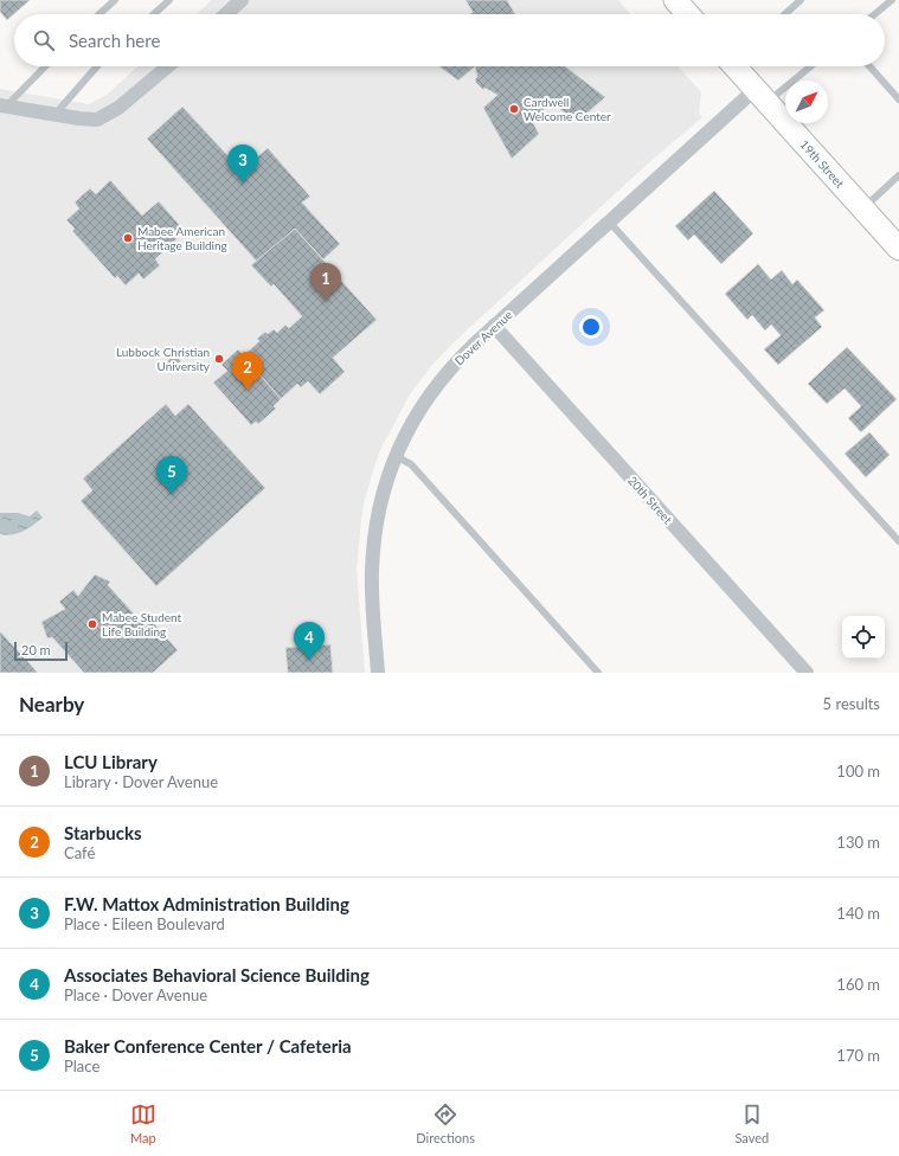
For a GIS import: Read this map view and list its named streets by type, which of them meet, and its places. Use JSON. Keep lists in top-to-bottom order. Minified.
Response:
{"streets":{"main road":["19th Street"],"street":["Dover Avenue","20th Street"]},"crossings":[["19th Street","Dover Avenue"],["Dover Avenue","20th Street"]],"places":["Cardwell Welcome Center","Mabee American Heritage Building","Lubbock Christian University","Mabee Student Life Building"],"scale_bar":"20 m","north":"top right","page":{"search":"Search here","pins":["3","1","2","5","4"],"scale":"20 m","heading":["Nearby","5 results"],"list":[{"mark":"1","name":"LCU Library","note":"Library · Dover Avenue","value":"100 m"},{"mark":"2","name":"Starbucks","note":"Café","value":"130 m"},{"mark":"3","name":"F.W. Mattox Administration Building","note":"Place · Eileen Boulevard","value":"140 m"},{"mark":"4","name":"Associates Behavioral Science Building","note":"Place · Dover Avenue","value":"160 m"},{"mark":"5","name":"Baker Conference Center / Cafeteria","note":"Place","value":"170 m"}],"nav":["Map","Directions","Saved"]}}
